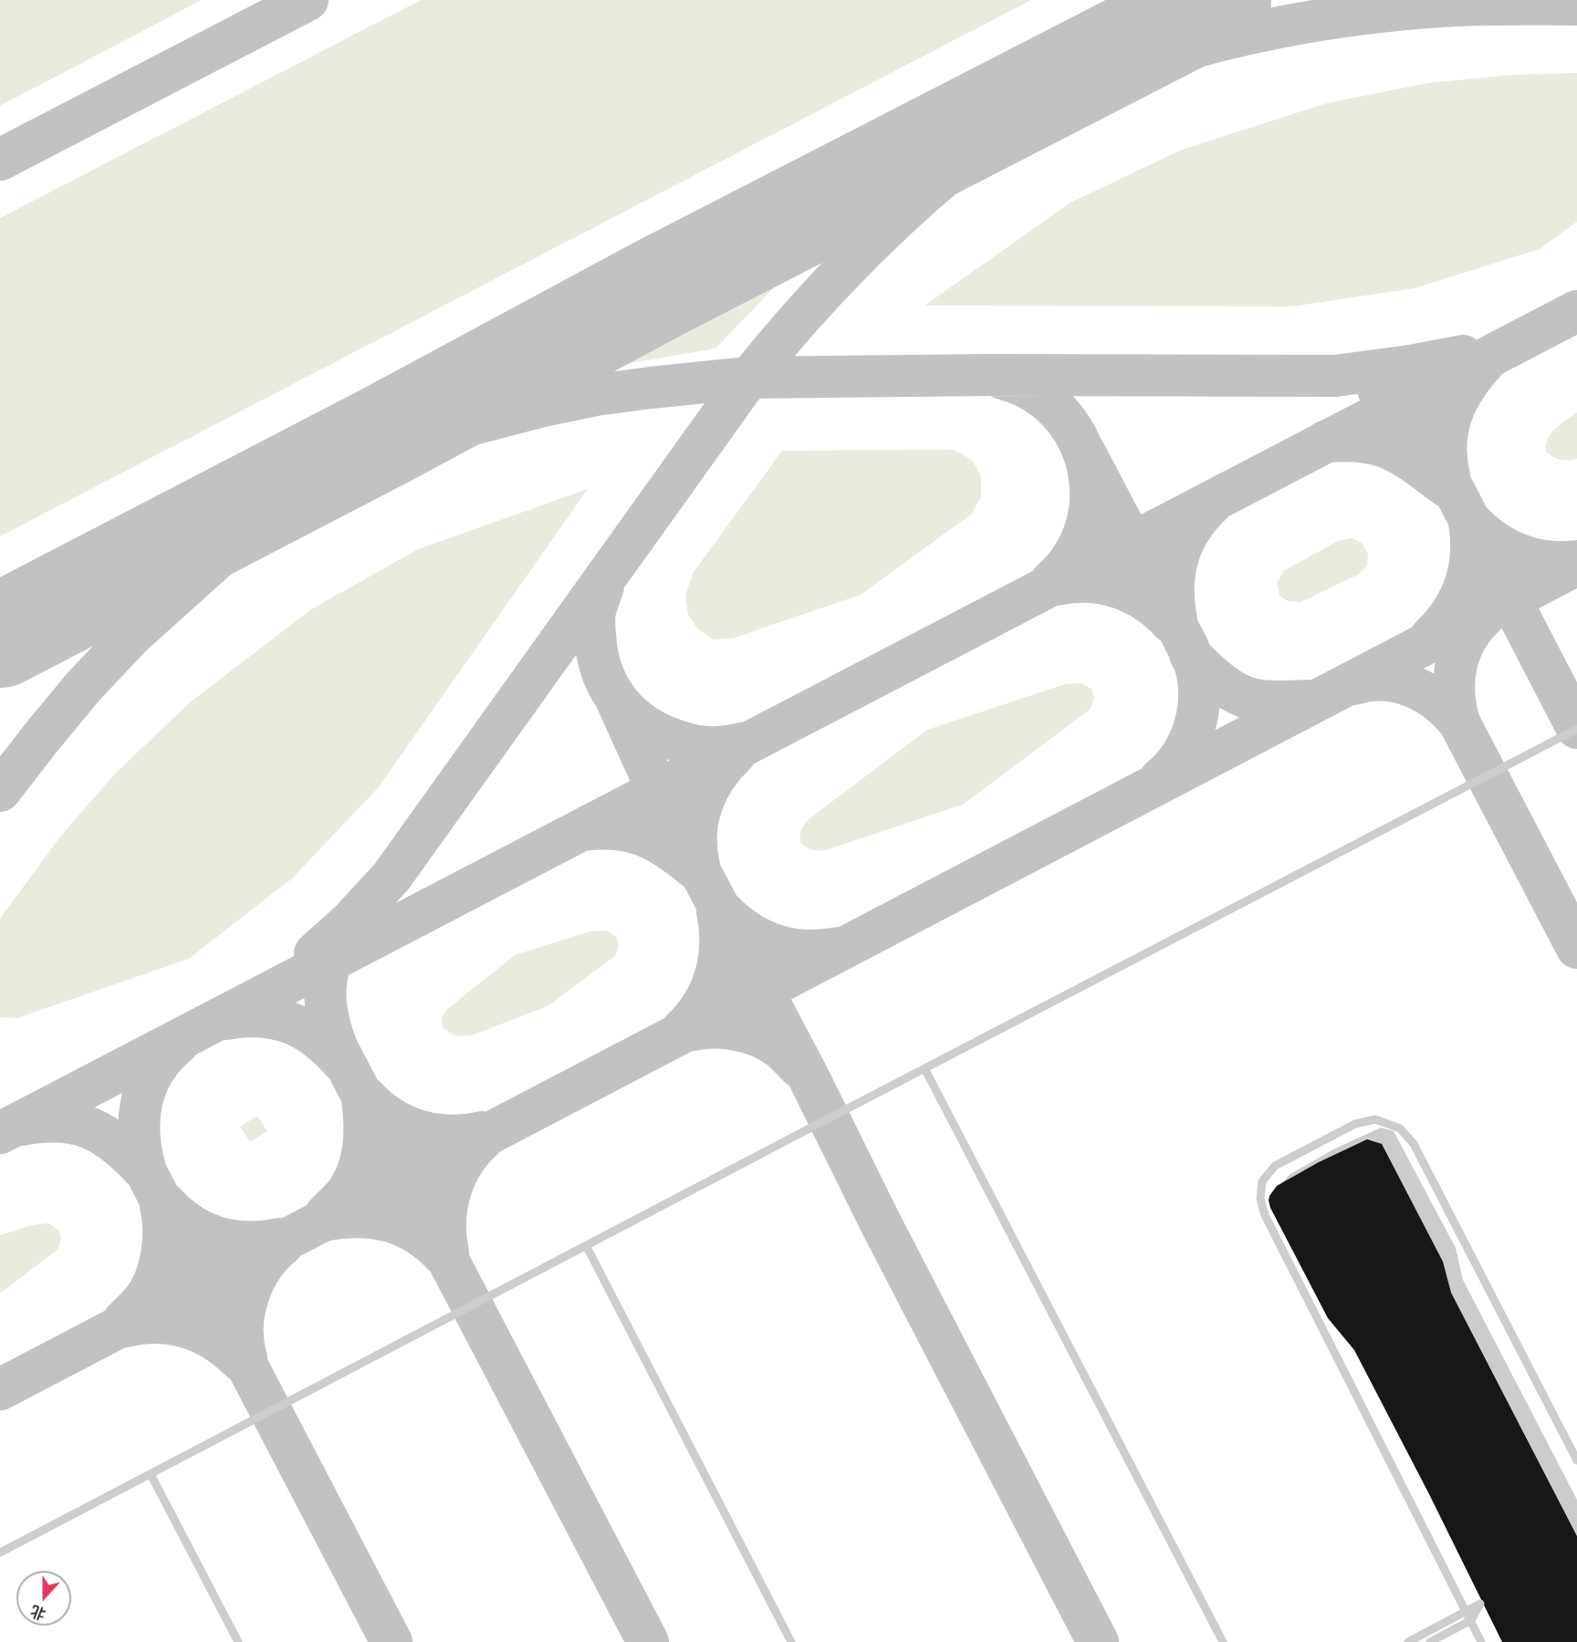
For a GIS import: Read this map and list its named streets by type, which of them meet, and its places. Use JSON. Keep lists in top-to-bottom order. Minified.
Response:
{"north":"bottom"}
